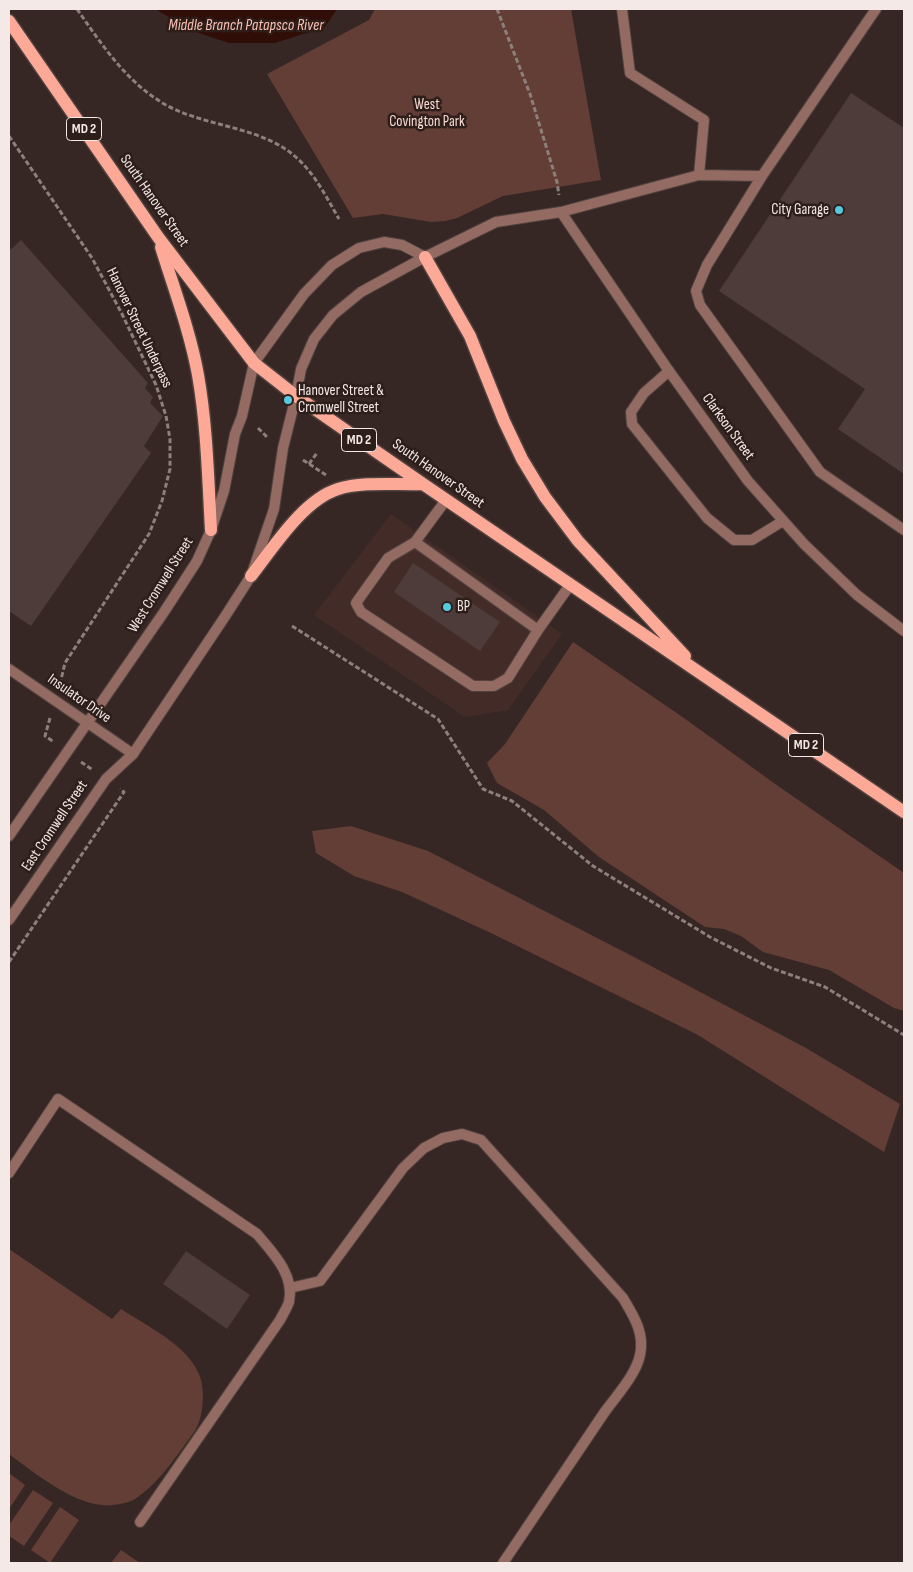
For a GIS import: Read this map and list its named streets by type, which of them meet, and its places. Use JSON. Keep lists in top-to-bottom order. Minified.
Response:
{"streets":{"main road":["MD 2","South Hanover Street"],"street":["Clarkson Street","West Cromwell Street","Insulator Drive","East Cromwell Street"],"path":["Hanover Street Underpass"]},"crossings":[["South Hanover Street","West Cromwell Street"],["West Cromwell Street","Insulator Drive"],["Insulator Drive","East Cromwell Street"]],"water":["Middle Branch Patapsco River"],"parks":["West Covington Park"],"places":["City Garage","Hanover Street & Cromwell Street","BP"]}
